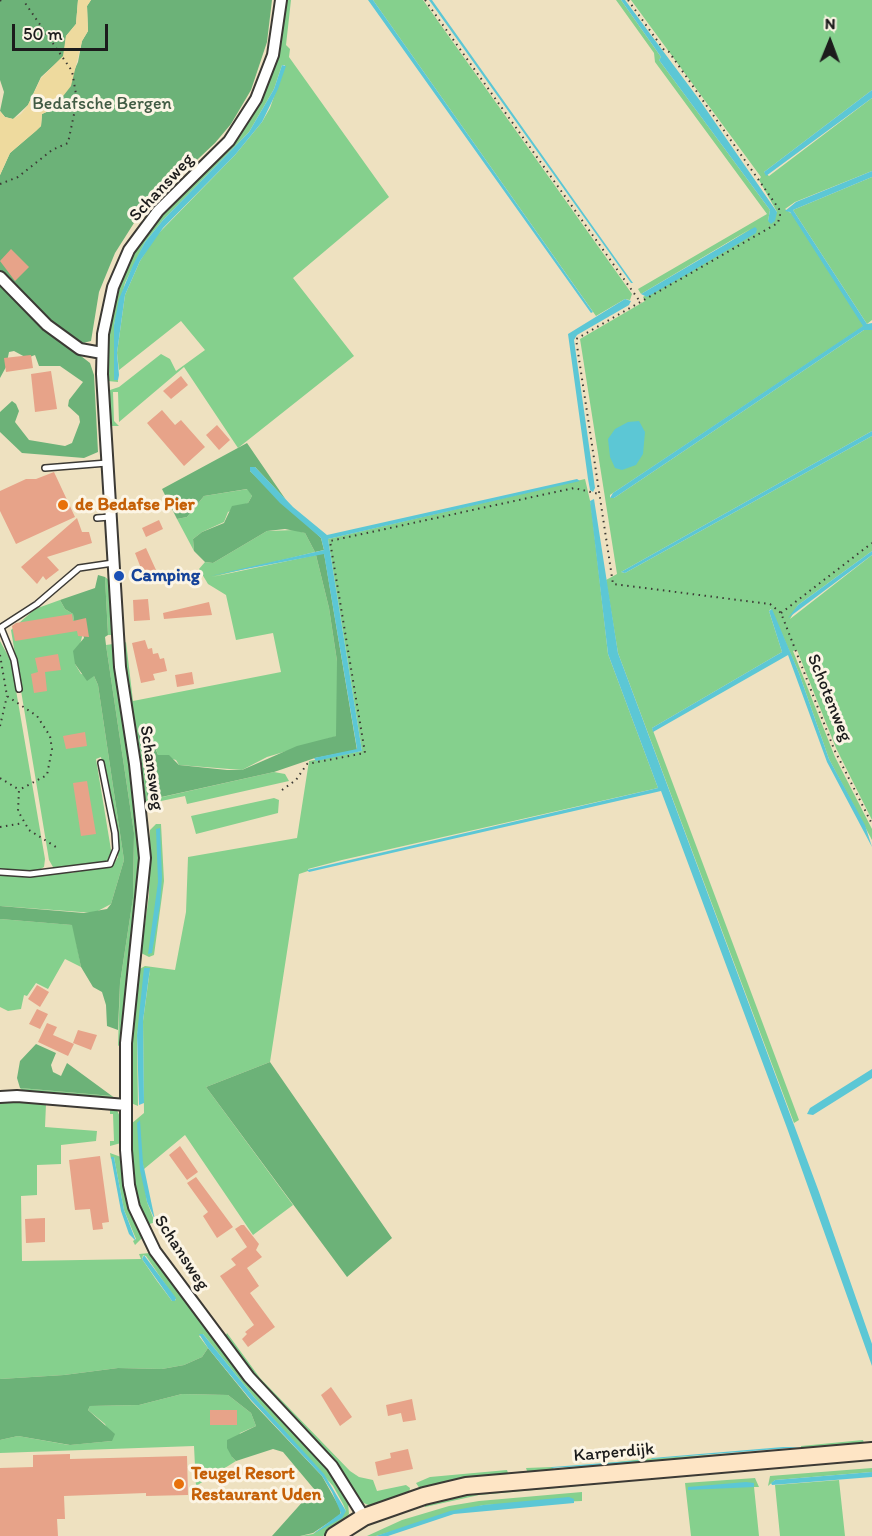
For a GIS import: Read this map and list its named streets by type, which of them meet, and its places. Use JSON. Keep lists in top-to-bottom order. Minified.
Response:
{"streets":{"street":["Schansweg","Karperdijk"],"path":["Schotenweg"]},"crossings":[["Schansweg","Karperdijk"]],"parks":["Bedafsche Bergen"],"places":["de Bedafse Pier","Camping","Teugel Resort Restaurant Uden"],"scale_bar":"50 m","north":"top"}
